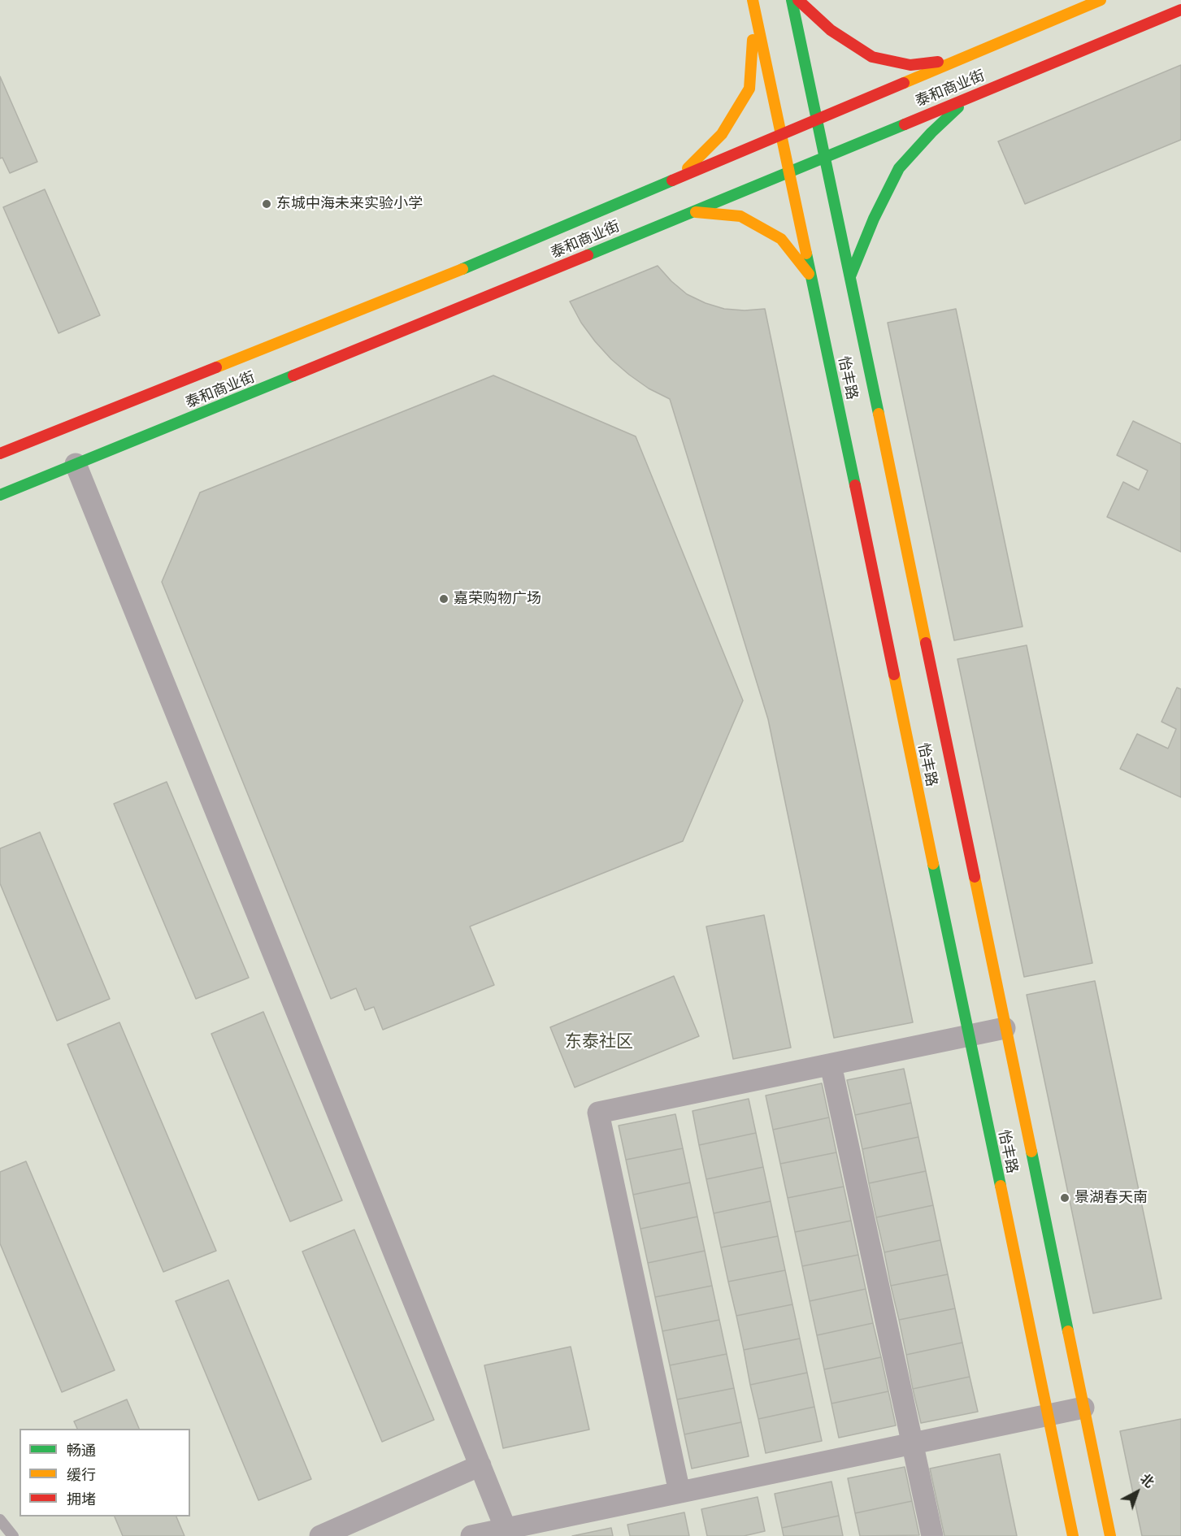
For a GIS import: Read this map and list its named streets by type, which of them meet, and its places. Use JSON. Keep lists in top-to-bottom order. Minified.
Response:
{"streets":{"street":["泰和商业街","怡丰路"]},"crossings":[["泰和商业街","怡丰路"]],"districts":["东泰社区"],"places":["东城中海未来实验小学","嘉荣购物广场","景湖春天南"],"legend":["畅通","缓行","拥堵"],"north":"top right"}
